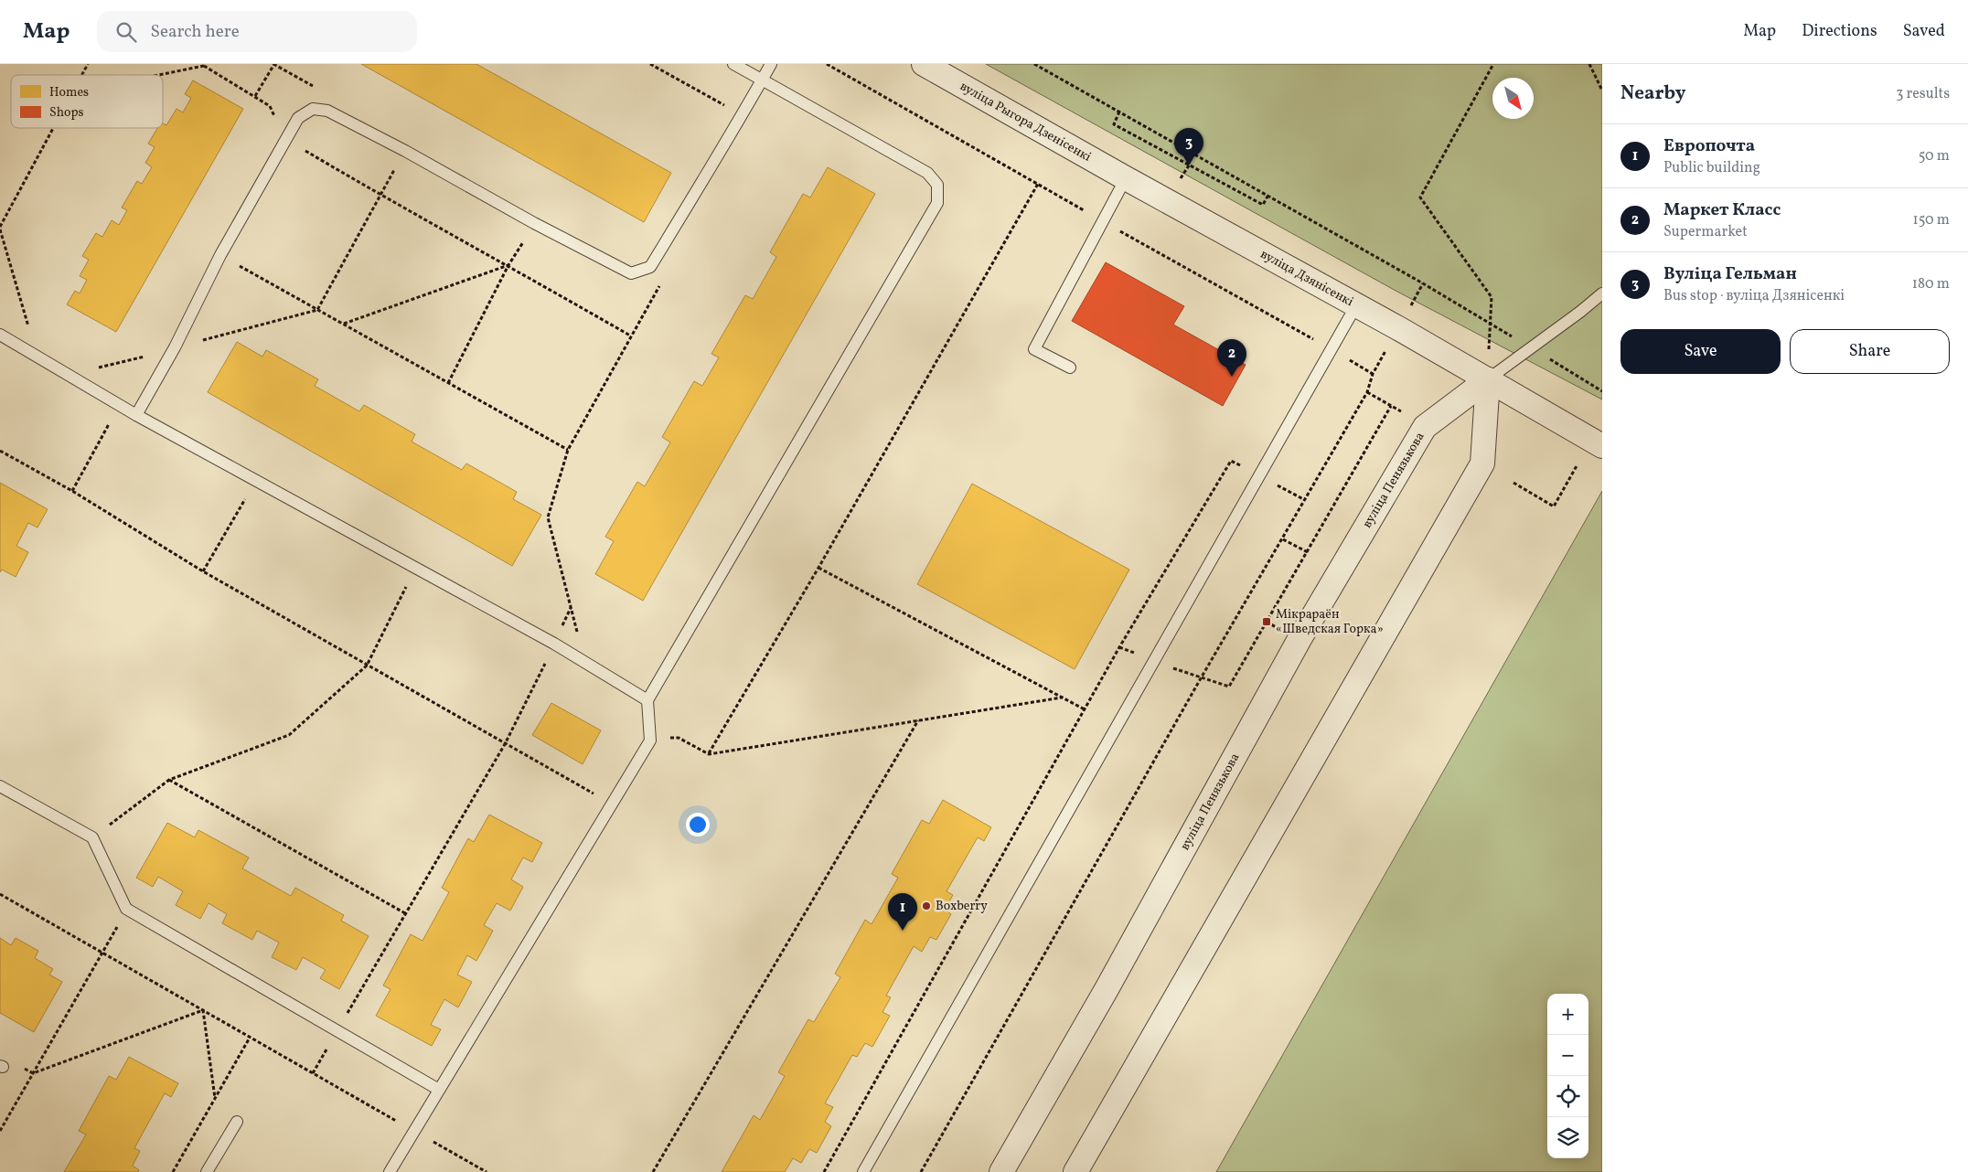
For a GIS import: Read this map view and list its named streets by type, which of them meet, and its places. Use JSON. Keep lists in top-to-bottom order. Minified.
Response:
{"streets":{"street":["вуліца Рыгора Дзенісенкі","вуліца Дзянісенкі","вуліца Пенязькова"]},"crossings":[["вуліца Рыгора Дзенісенкі","вуліца Дзянісенкі"],["вуліца Дзянісенкі","вуліца Пенязькова"]],"places":{"transit":["Мікрараён «Шведская Горка»"],"other":["Boxberry"]},"legend":["Homes","Shops"],"north":"bottom right","page":{"header":"Map","search":"Search here","nav":["Map","Directions","Saved"],"heading":["Nearby","3 results"],"list":[{"mark":"1","name":"Европочта","note":"Public building","value":"50 m"},{"mark":"2","name":"Маркет Класс","note":"Supermarket","value":"150 m"},{"mark":"3","name":"Вуліца Гельман","note":"Bus stop · вуліца Дзянісенкі","value":"180 m"}],"pins":["3","2","1"],"buttons":["Save","Share"],"map_buttons":["+","−"]}}
